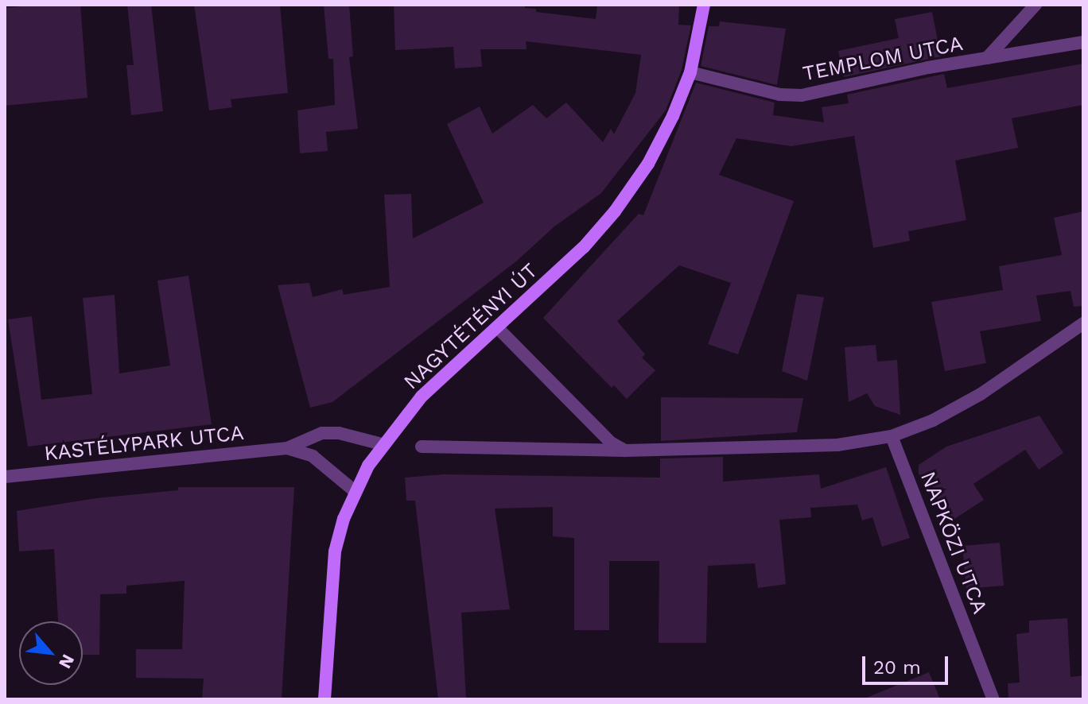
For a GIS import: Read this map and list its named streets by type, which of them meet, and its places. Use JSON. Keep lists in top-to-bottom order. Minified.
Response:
{"streets":{"main road":["NAGYTÉTÉNYI ÚT"],"street":["TEMPLOM UTCA","KASTÉLYPARK UTCA","NAPKÖZI UTCA"]},"crossings":[["TEMPLOM UTCA","NAGYTÉTÉNYI ÚT"],["NAGYTÉTÉNYI ÚT","KASTÉLYPARK UTCA"]],"scale_bar":"20 m","north":"bottom right"}
